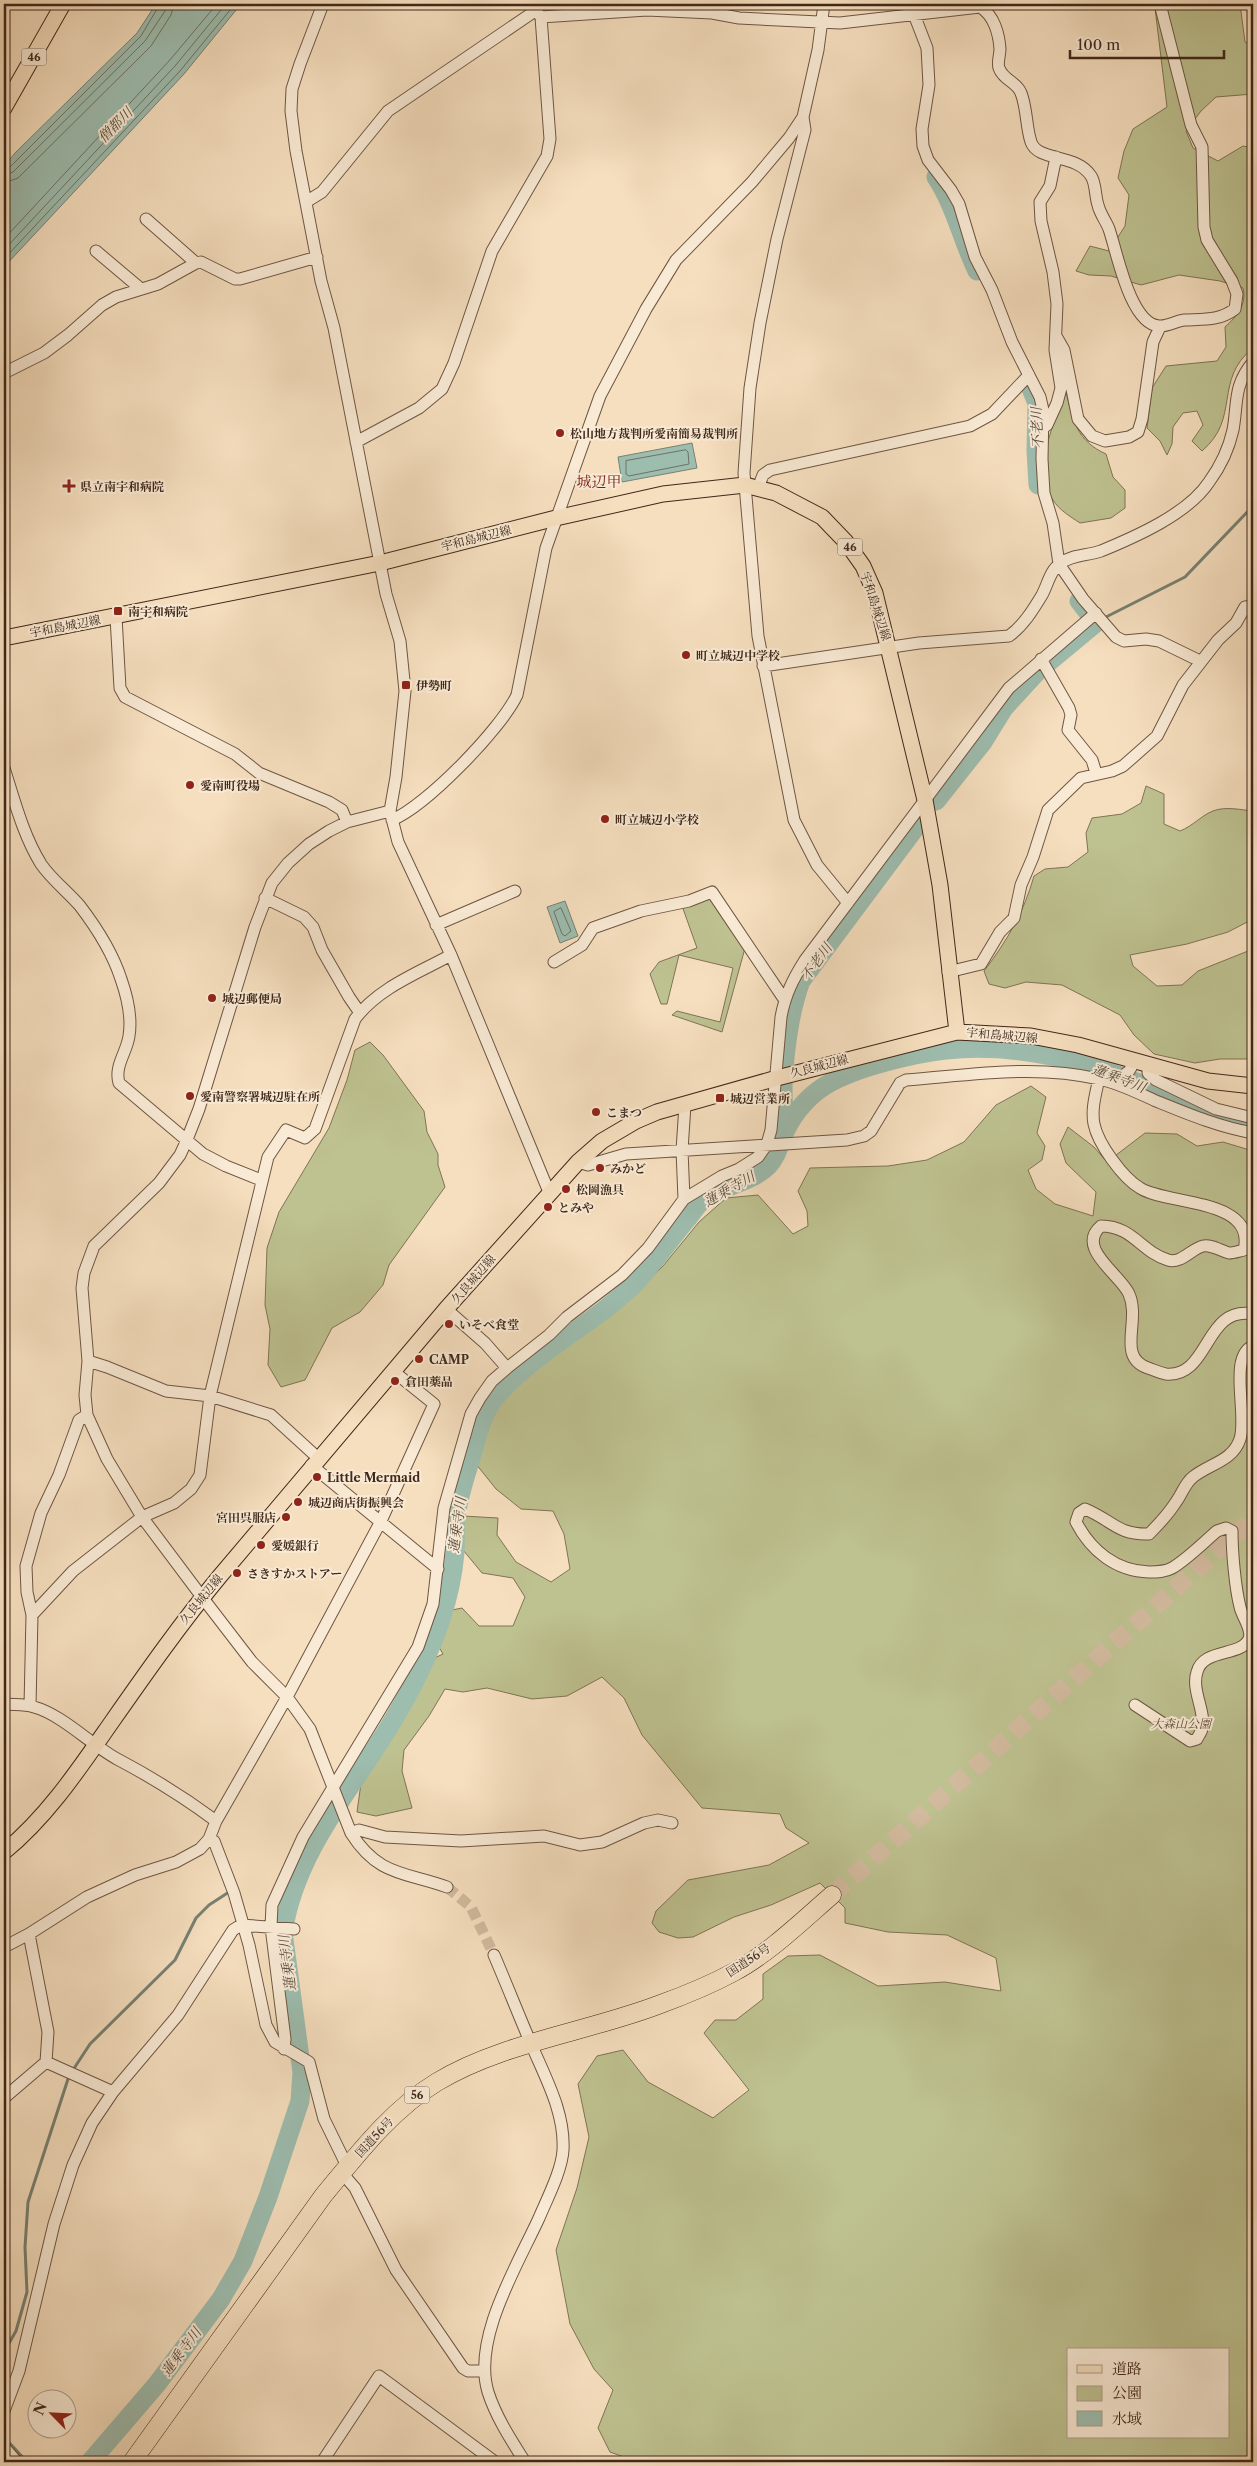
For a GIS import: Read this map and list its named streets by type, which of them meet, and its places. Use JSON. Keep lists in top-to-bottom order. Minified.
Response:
{"streets":{"highway":["国道56号","56"],"main road":["46","宇和島城辺線","久良城辺線"]},"crossings":[["宇和島城辺線","久良城辺線"]],"districts":["城辺甲"],"water":["僧都川","不老川","蓮乗寺川"],"parks":["大森山公園"],"places":{"other":["松山地方裁判所愛南簡易裁判所","町立城辺中学校","愛南町役場","町立城辺小学校","城辺郵便局","愛南警察署城辺駐在所","こまつ","みかど","松岡漁具","とみや","いそべ食堂","CAMP","倉田薬品","Little Mermaid","城辺商店街振興会","宮田呉服店","愛媛銀行","さきすかストアー"],"health":["県立南宇和病院"],"transit":["南宇和病院","伊勢町","城辺営業所"]},"legend":["道路","公園","水域"],"scale_bar":"100 m","north":"top left"}
